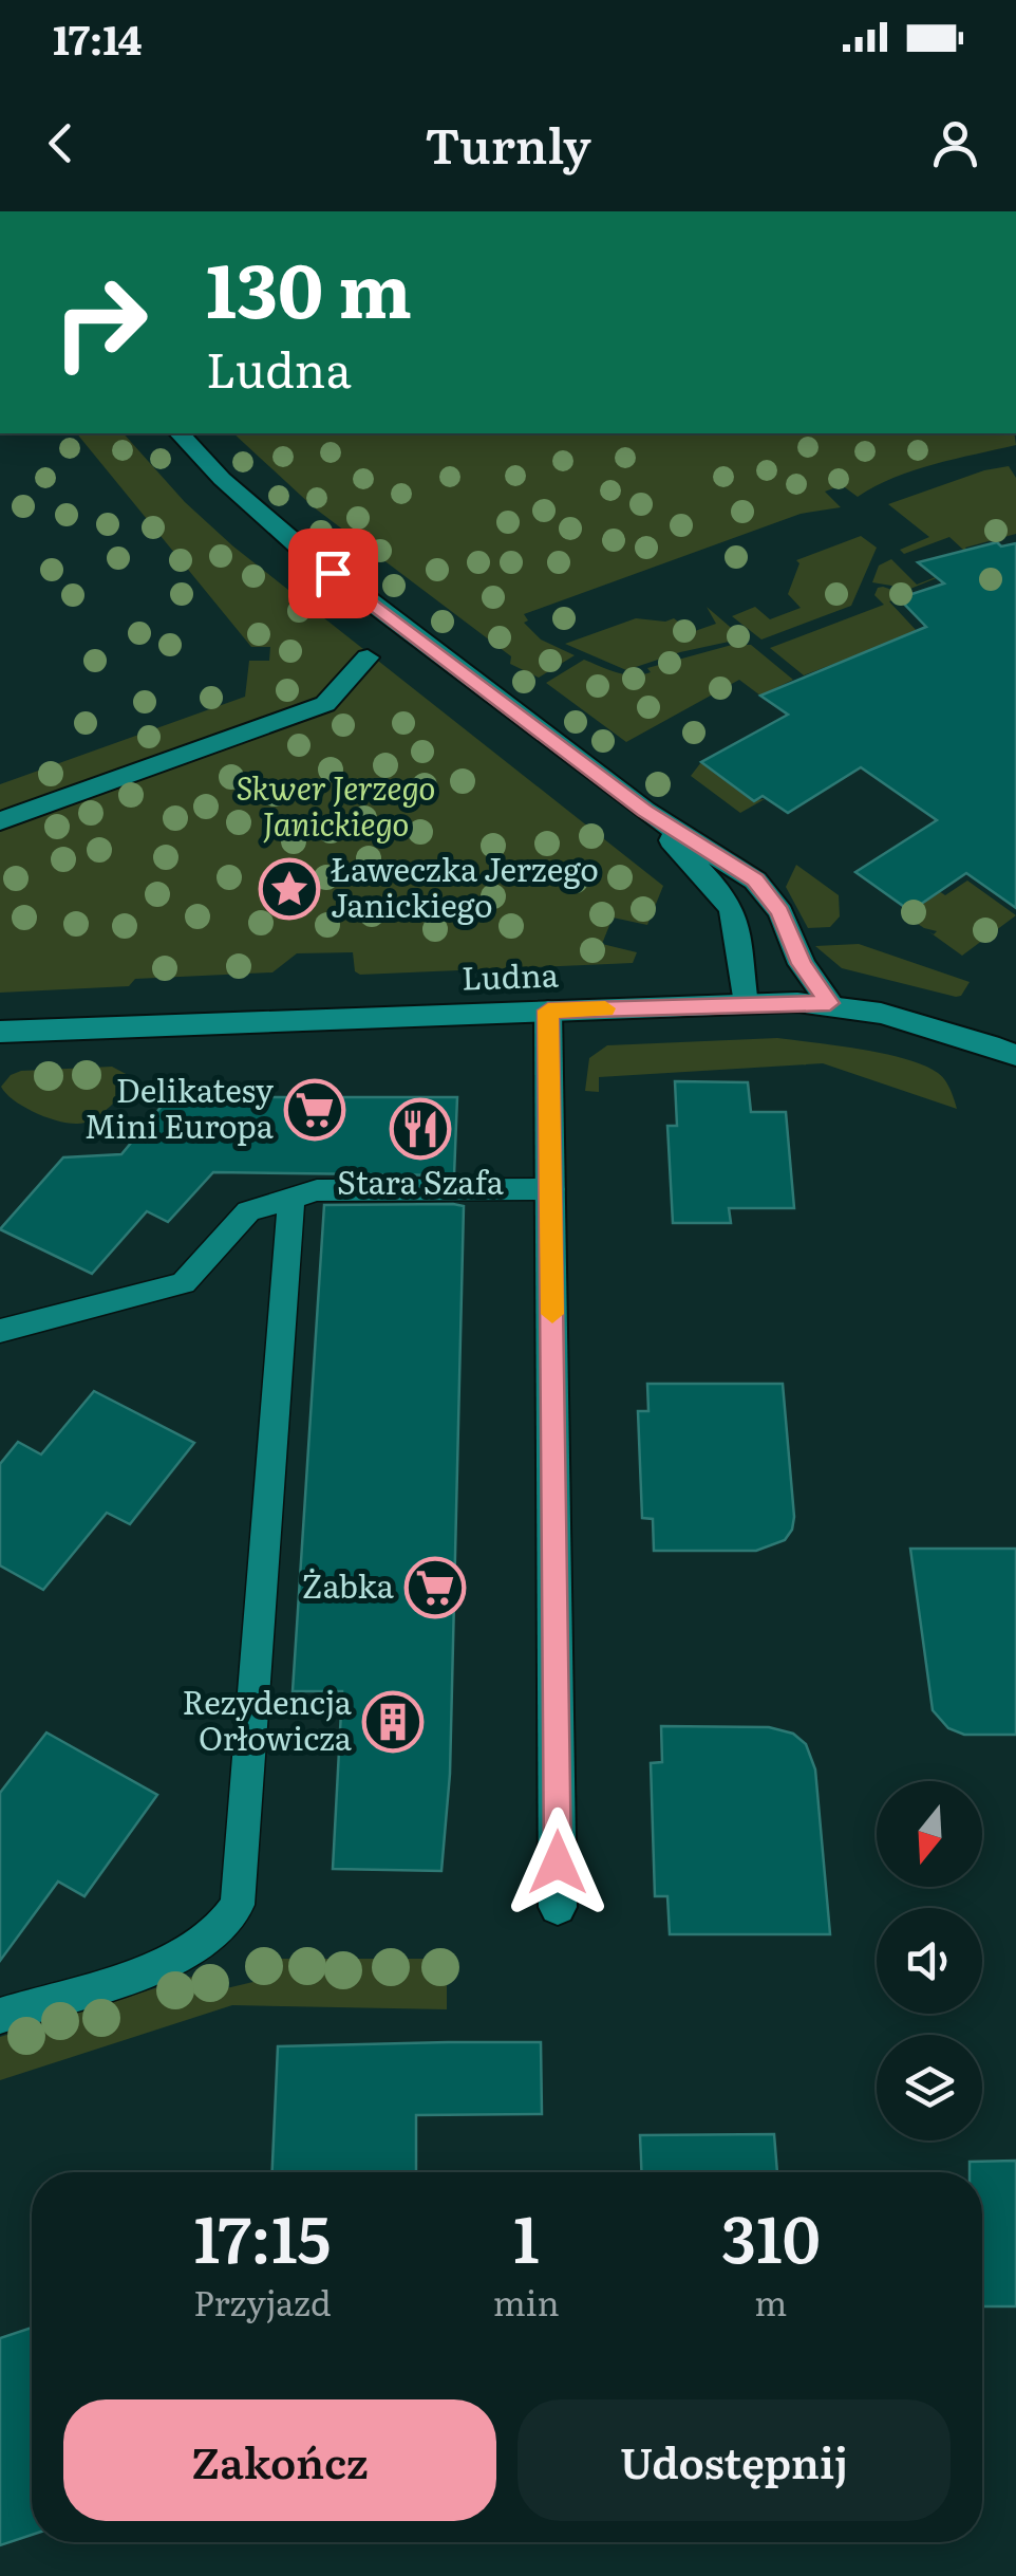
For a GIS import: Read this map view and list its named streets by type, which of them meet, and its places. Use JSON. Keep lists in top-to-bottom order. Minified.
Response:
{"streets":{"street":["Ludna"]},"parks":["Skwer Jerzego Janickiego"],"places":{"place":["Ławeczka Jerzego Janickiego"],"supermarket":["Delikatesy Mini Europa","Żabka"],"restaurant":["Stara Szafa"],"building":["Rezydencja Orłowicza"]},"north":"bottom","page":{"status":"17:14","header":"Turnly","turn":["130 m","Ludna"],"eta":["17:15","Przyjazd","1","min","310","m"],"buttons":["Zakończ","Udostępnij"]}}
